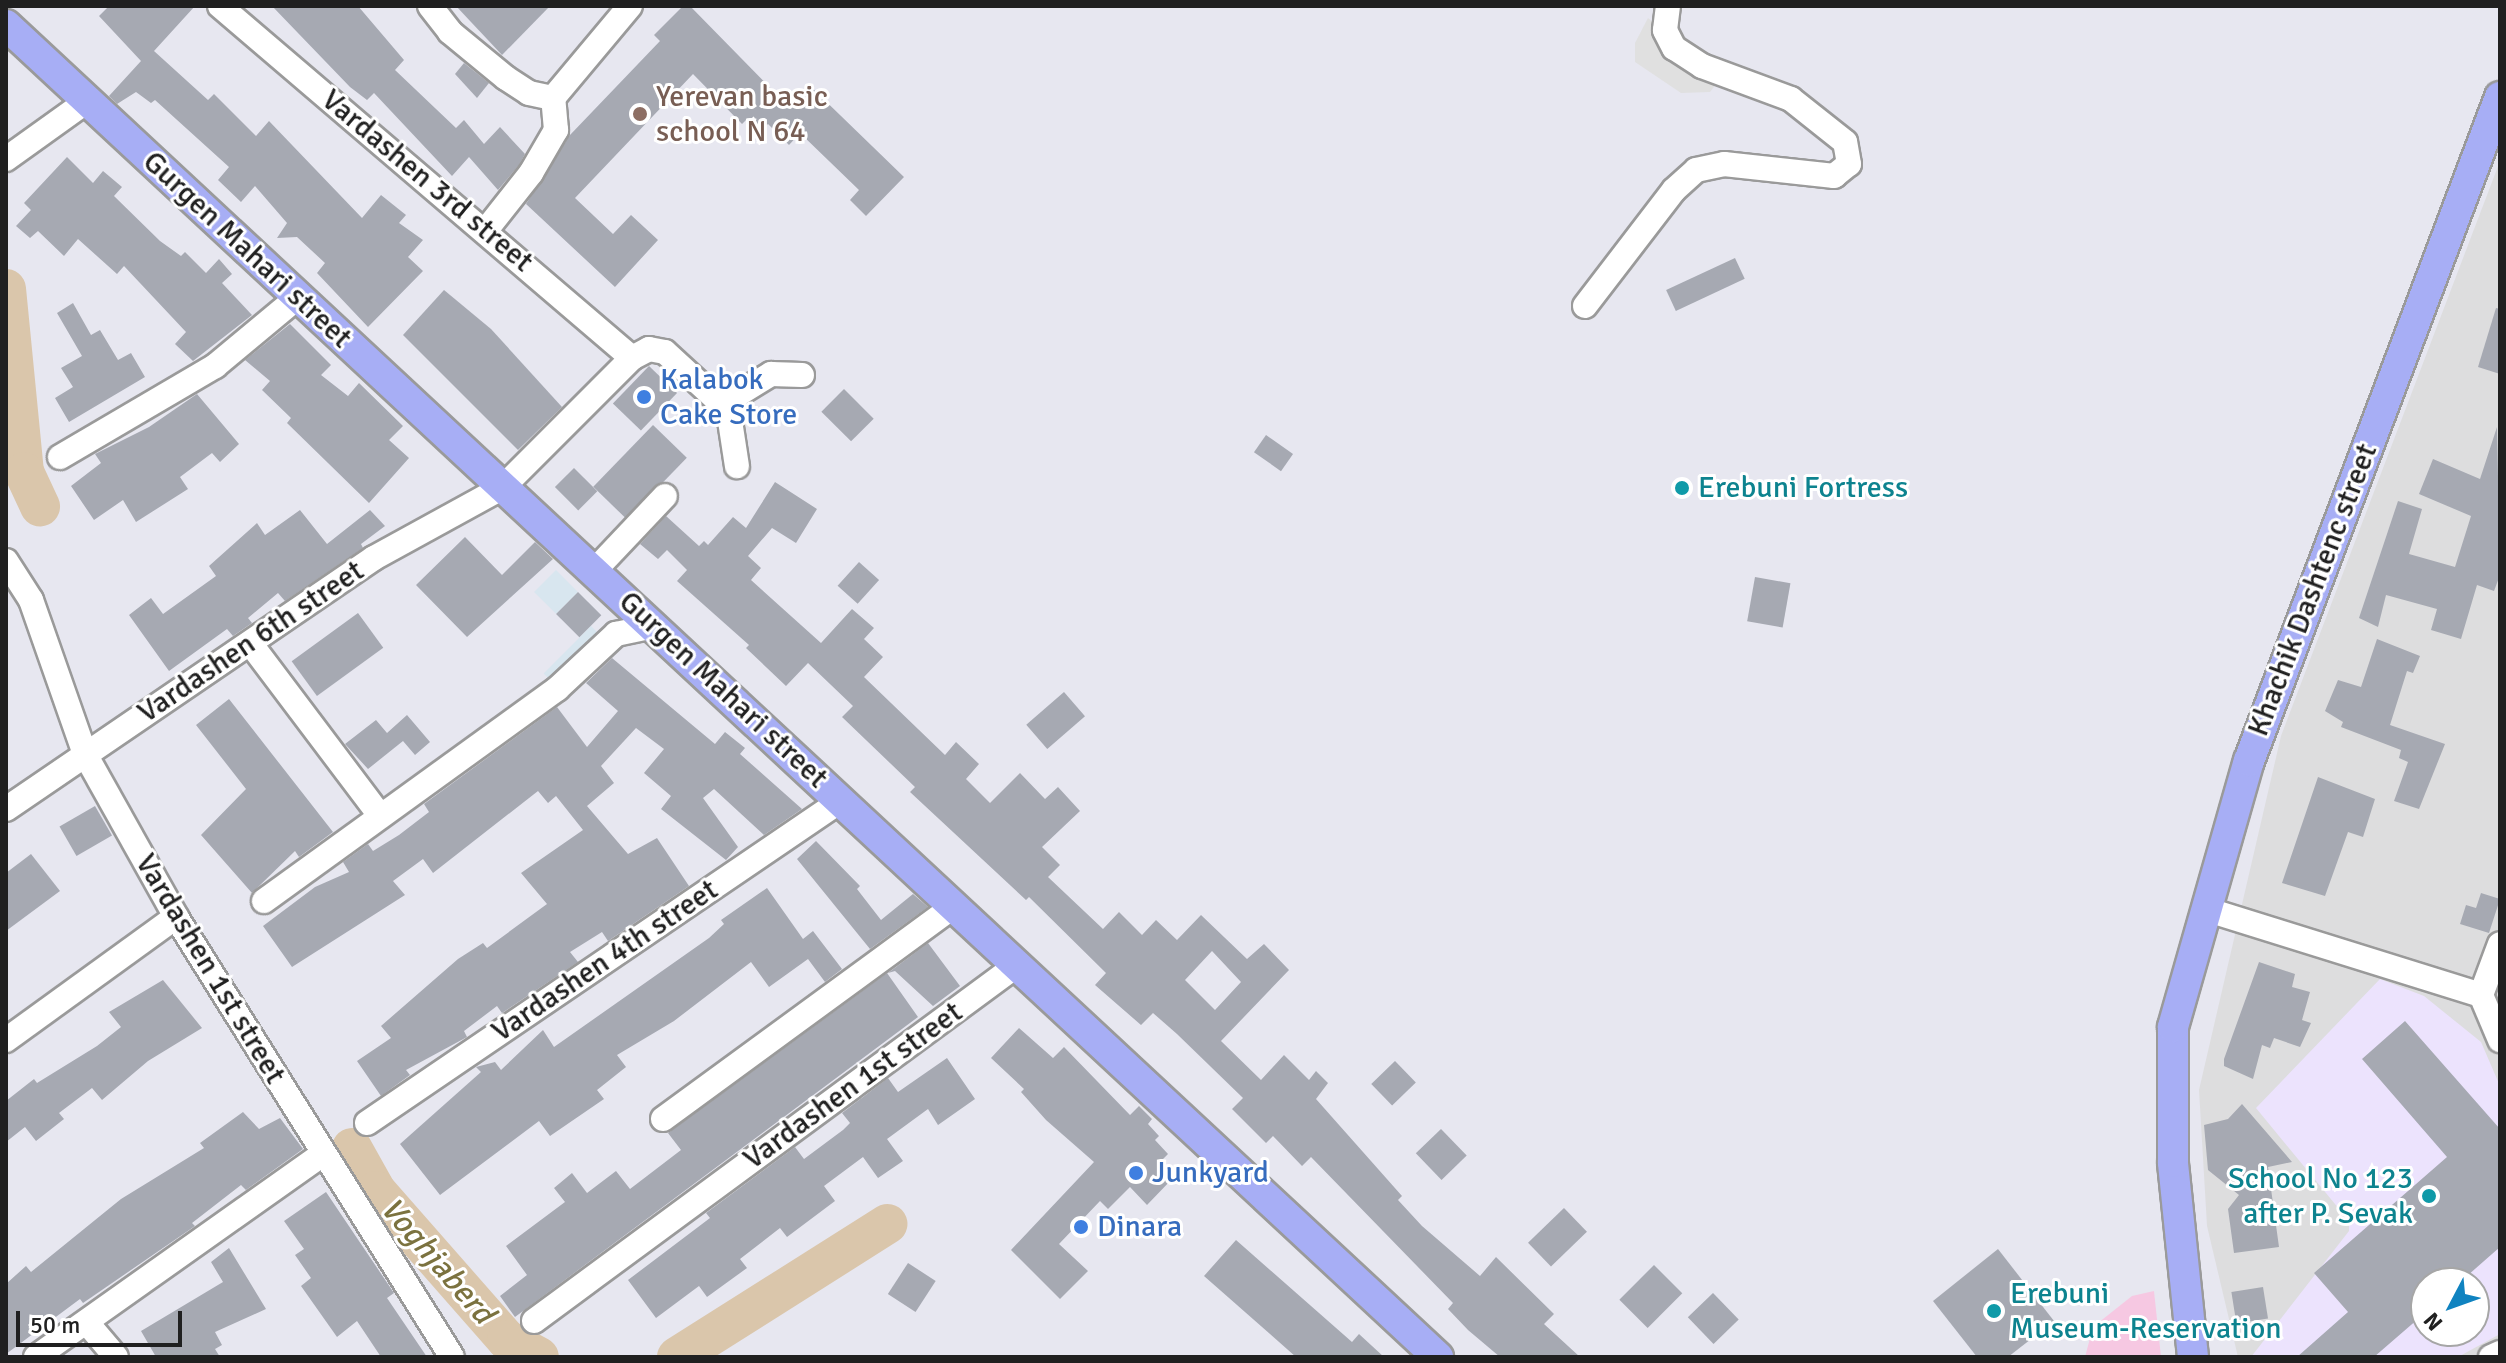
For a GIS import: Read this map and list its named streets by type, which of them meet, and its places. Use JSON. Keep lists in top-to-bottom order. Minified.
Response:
{"streets":{"main road":["Gurgen Mahari street","Khachik Dashtenc street"],"street":["Vardashen 3rd street","Vardashen 6th street","Vardashen 4th street","Vardashen 1st street"]},"crossings":[["Vardashen 3rd street","Vardashen 6th street"],["Gurgen Mahari street","Vardashen 6th street"],["Gurgen Mahari street","Vardashen 4th street"],["Gurgen Mahari street","Vardashen 1st street"],["Vardashen 6th street","Vardashen 1st street"]],"water":["Voghjaberd"],"places":["Yerevan basic school N 64","Kalabok Cake Store","Erebuni Fortress","Junkyard","School No 123 after P. Sevak","Dinara","Erebuni Museum-Reservation"],"scale_bar":"50 m","north":"bottom left"}
